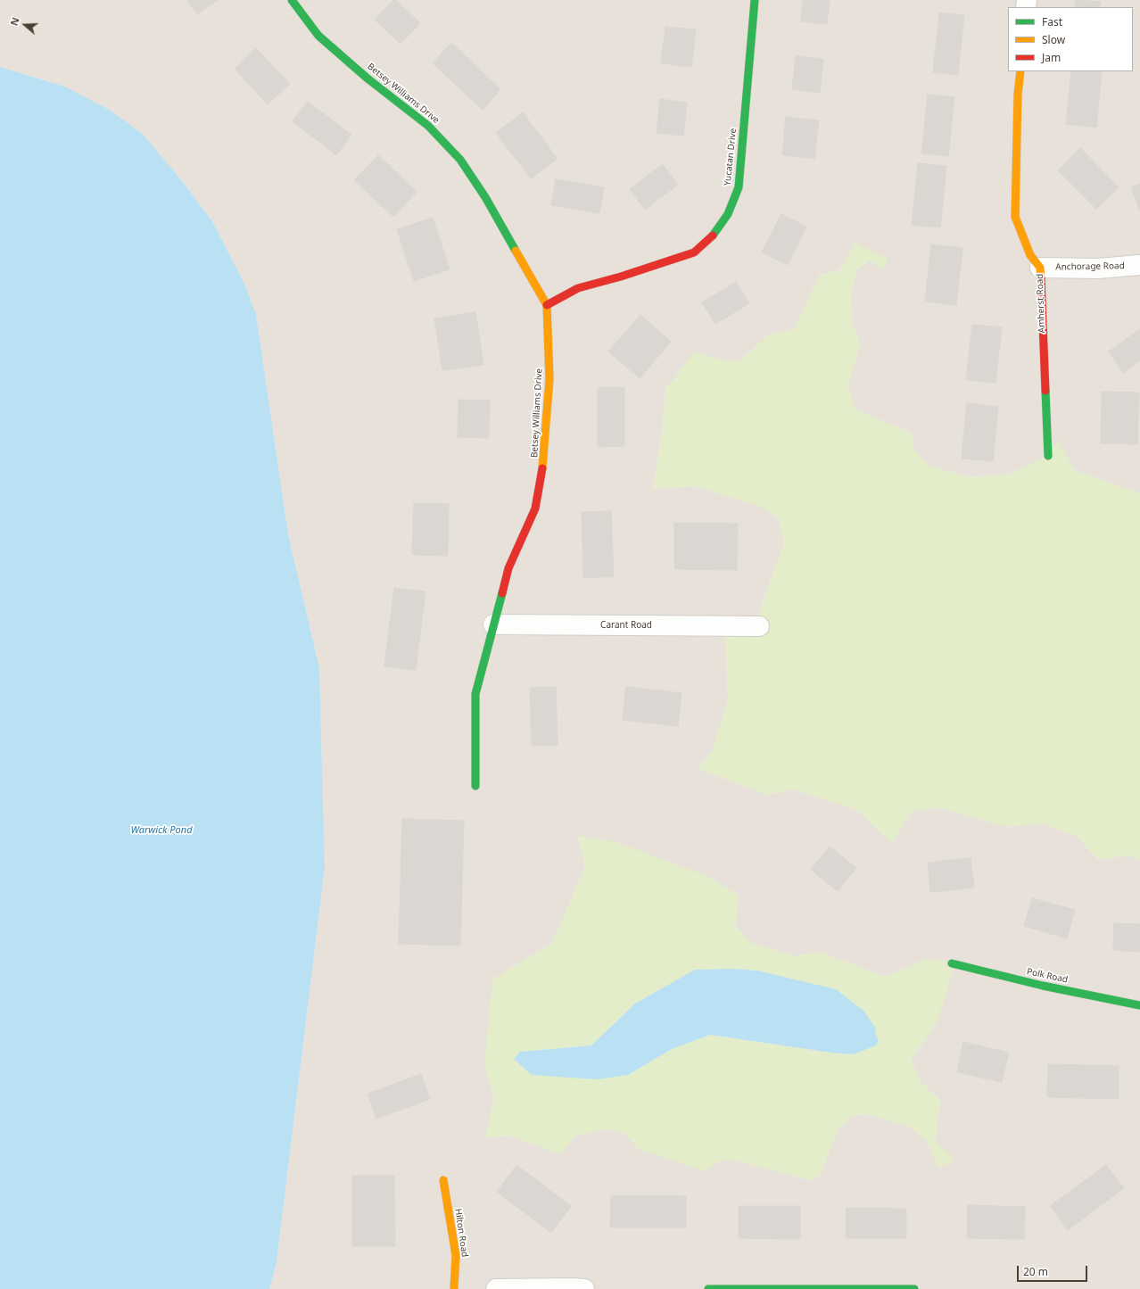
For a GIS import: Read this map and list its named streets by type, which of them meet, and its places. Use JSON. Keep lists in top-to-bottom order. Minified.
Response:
{"streets":{"street":["Betsey Williams Drive","Yucatan Drive","Anchorage Road","Amherst Road","Carant Road","Polk Road","Hilton Road"]},"crossings":[["Betsey Williams Drive","Yucatan Drive"],["Betsey Williams Drive","Carant Road"],["Anchorage Road","Amherst Road"]],"water":["Warwick Pond"],"legend":["Fast","Slow","Jam"],"scale_bar":"20 m","north":"left"}
